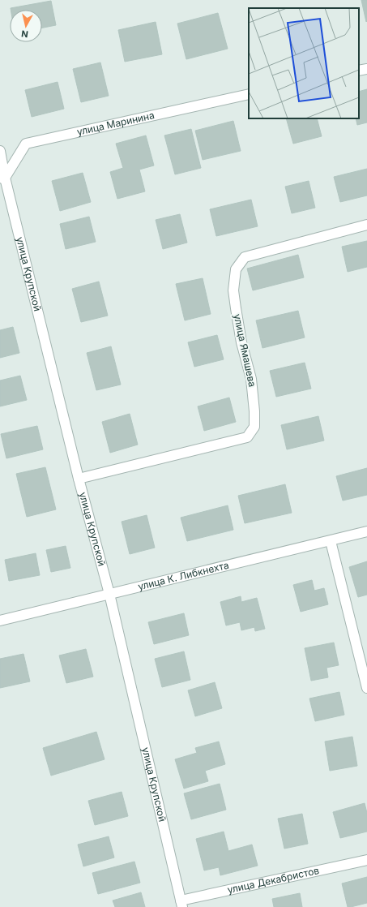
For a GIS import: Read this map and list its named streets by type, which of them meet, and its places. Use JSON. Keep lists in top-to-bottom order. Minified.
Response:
{"streets":{"street":["улица Маринина","улица Крупской","улица Ямашева","улица К. Либкнехта","улица Декабристов"]},"crossings":[["улица Маринина","улица Крупской"],["улица Крупской","улица Ямашева"],["улица Крупской","улица К. Либкнехта"],["улица Крупской","улица Декабристов"]],"north":"bottom"}
